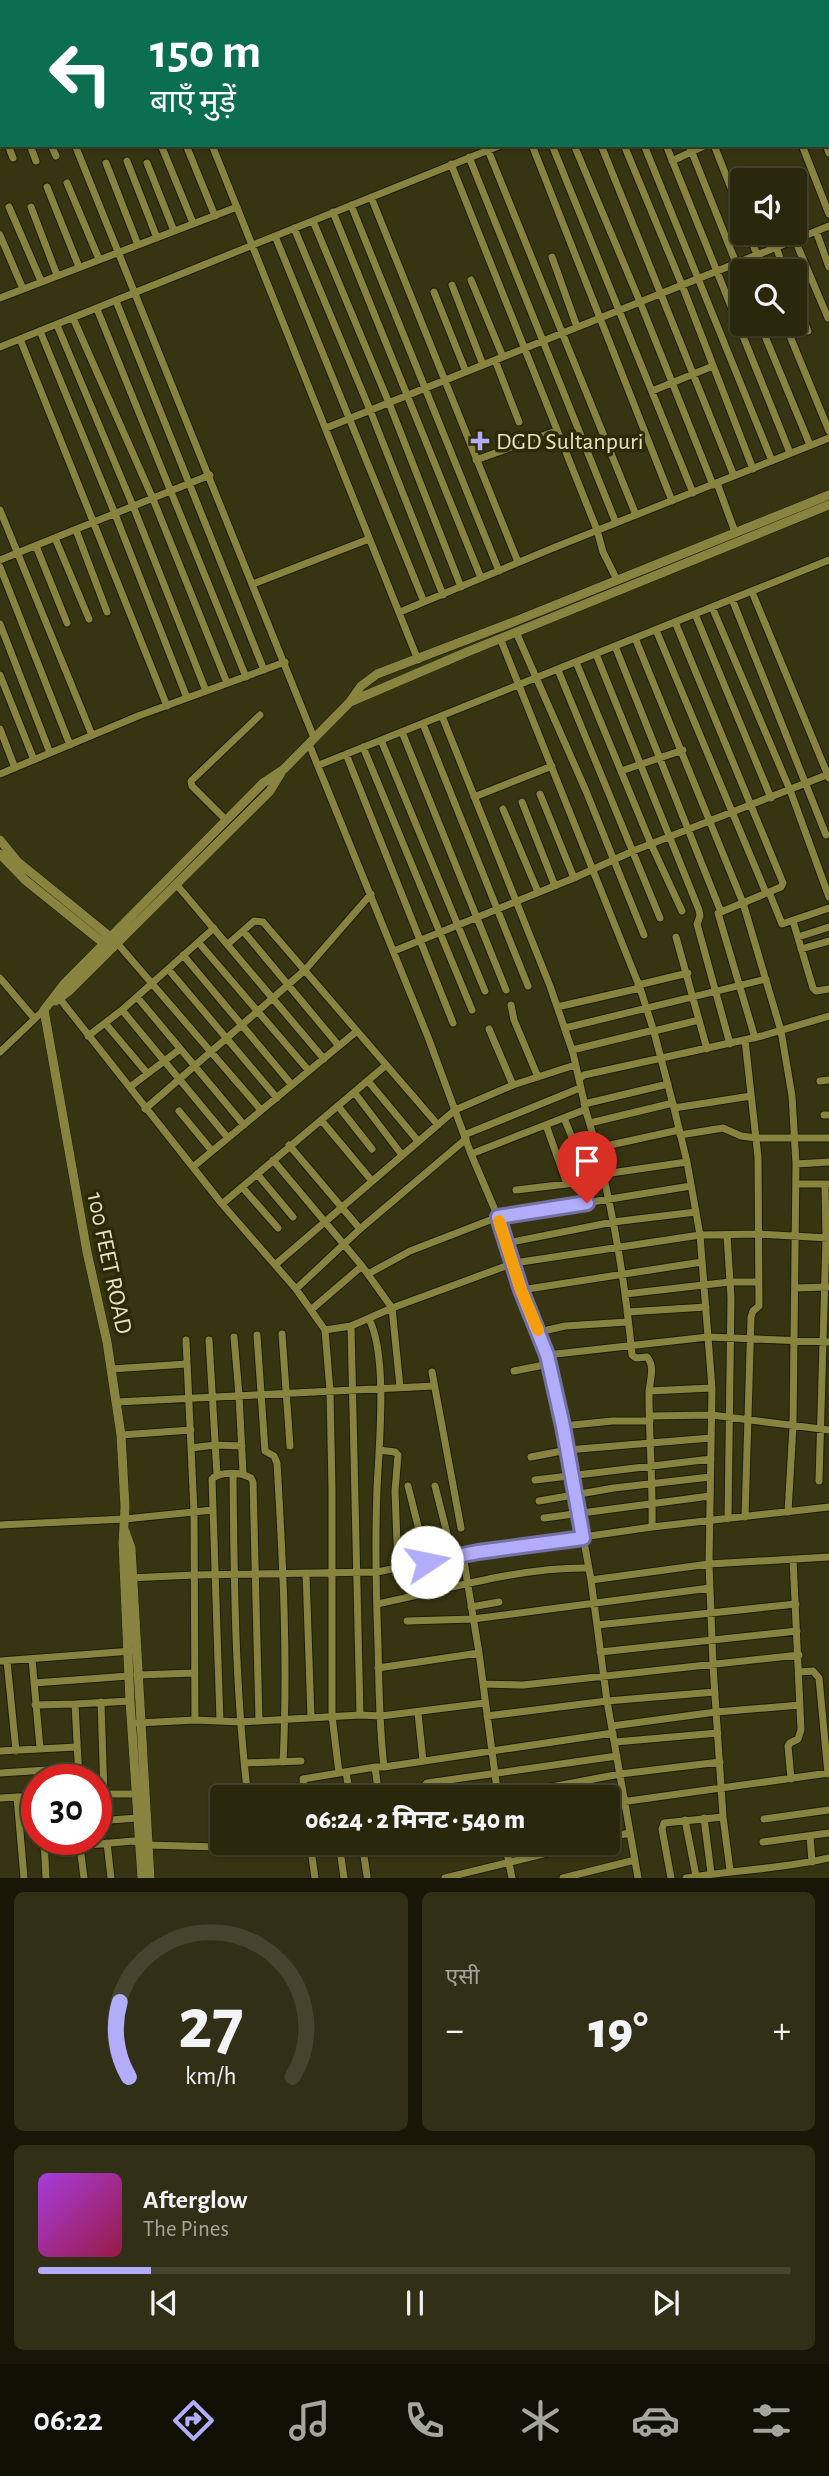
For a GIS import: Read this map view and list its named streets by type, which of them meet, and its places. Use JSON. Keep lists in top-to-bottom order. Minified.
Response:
{"streets":{"street":["100 FEET ROAD"]},"places":{"health":["DGD Sultanpuri"]},"page":{"turn":["150 m","बाएँ मुड़ें"],"limit":"30","trip":"06:24 · 2 मिनट · 540 m","tile":"एसी","heat":["−","19°","+"],"song":["Afterglow","The Pines"],"tabs":"06:22","gauge":["27","km/h"]}}
